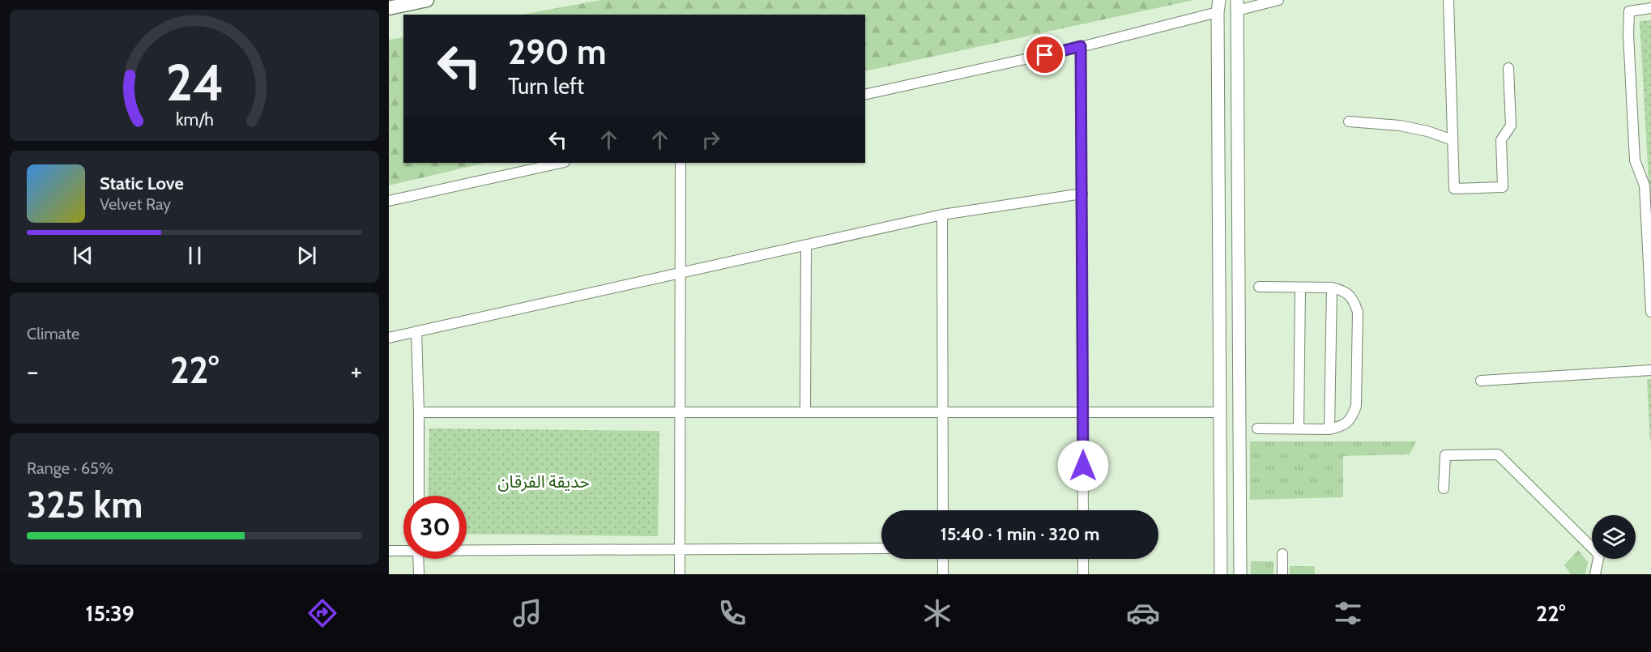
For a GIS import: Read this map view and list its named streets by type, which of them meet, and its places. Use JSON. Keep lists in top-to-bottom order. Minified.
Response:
{"parks":["حديقة الفرقان"],"page":{"turn":["290 m","Turn left"],"song":["Static Love","Velvet Ray"],"tile":["Climate",["Range · 65%","325 km"]],"heat":["−","22°","+"],"limit":"30","trip":"15:40 · 1 min · 320 m","tabs":["15:39","22°"],"gauge":["24","km/h"]}}
